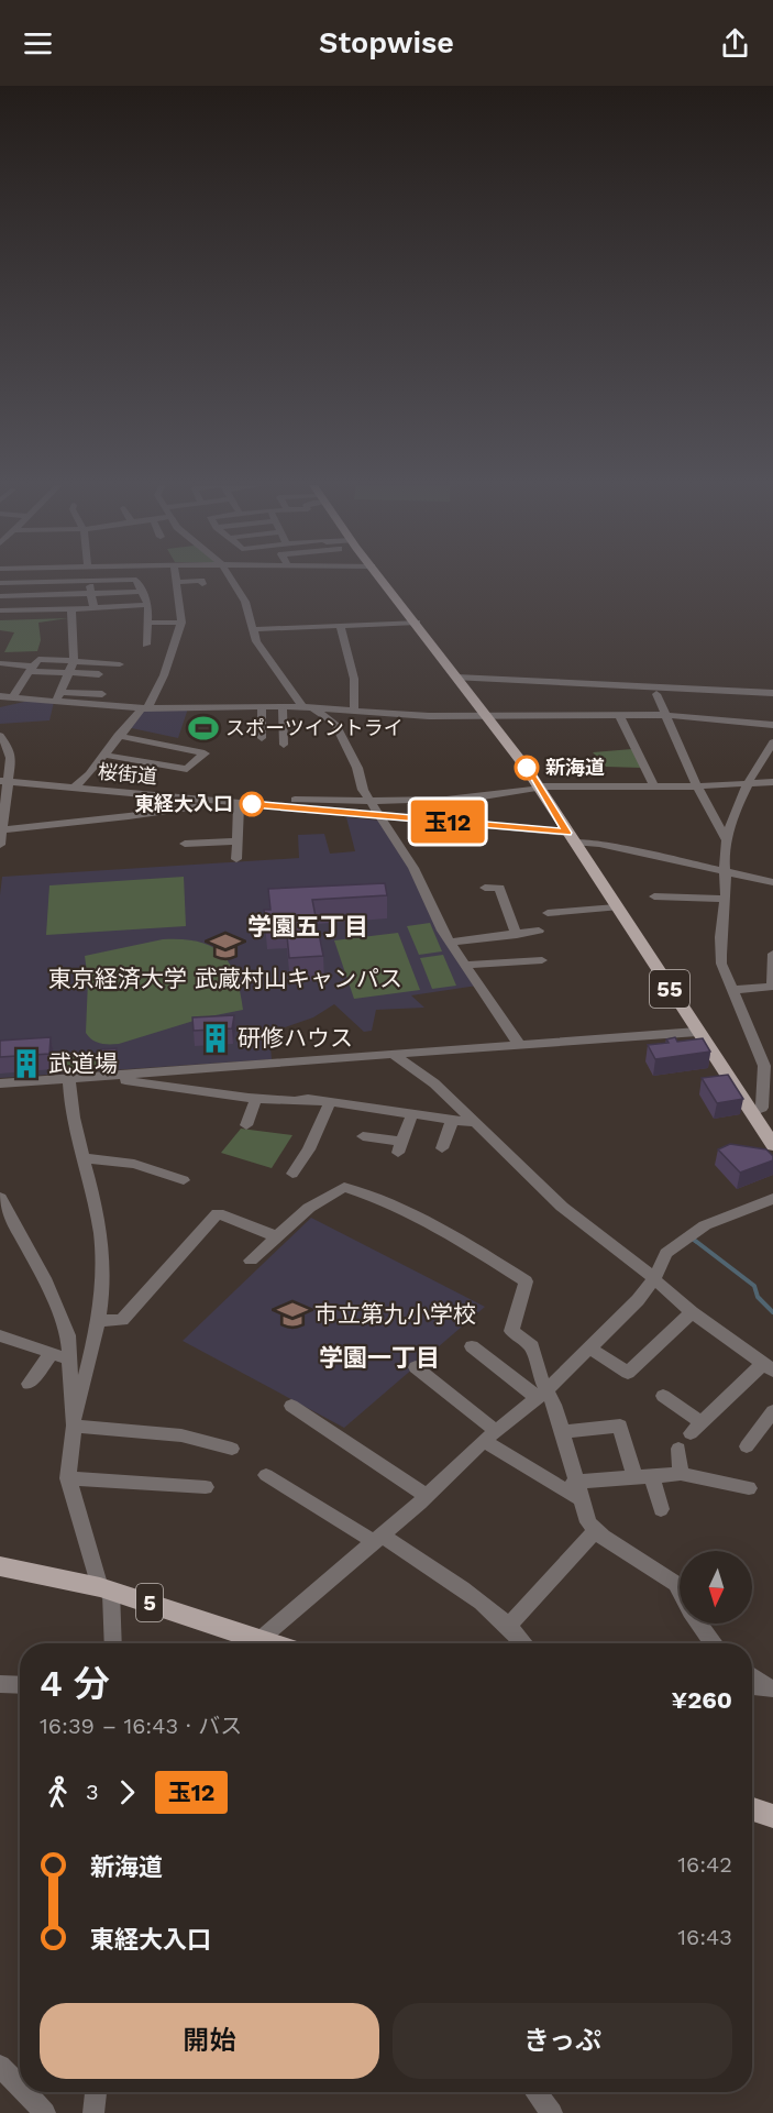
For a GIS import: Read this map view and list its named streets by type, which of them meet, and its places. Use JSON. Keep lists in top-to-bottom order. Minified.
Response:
{"streets":{"main road":["55","5"],"street":["桜街道"]},"crossings":[["桜街道","55"]],"districts":["学園五丁目","学園一丁目"],"places":{"sports":["スポーツイントライ"],"other":["新海道","東経大入口"],"school or university":["東京経済大学 武蔵村山キャンパス","市立第九小学校"],"building":["研修ハウス","武道場"]},"lines":["bus line 玉12"],"north":"bottom","page":{"header":"Stopwise","on_map":"玉12","heading":["4 分","16:39 – 16:43 · バス","¥260"],"legs":["3","玉12"],"list":[{"name":"新海道","value":"16:42"},{"name":"東経大入口","value":"16:43"}],"buttons":["開始","きっぷ"]}}
